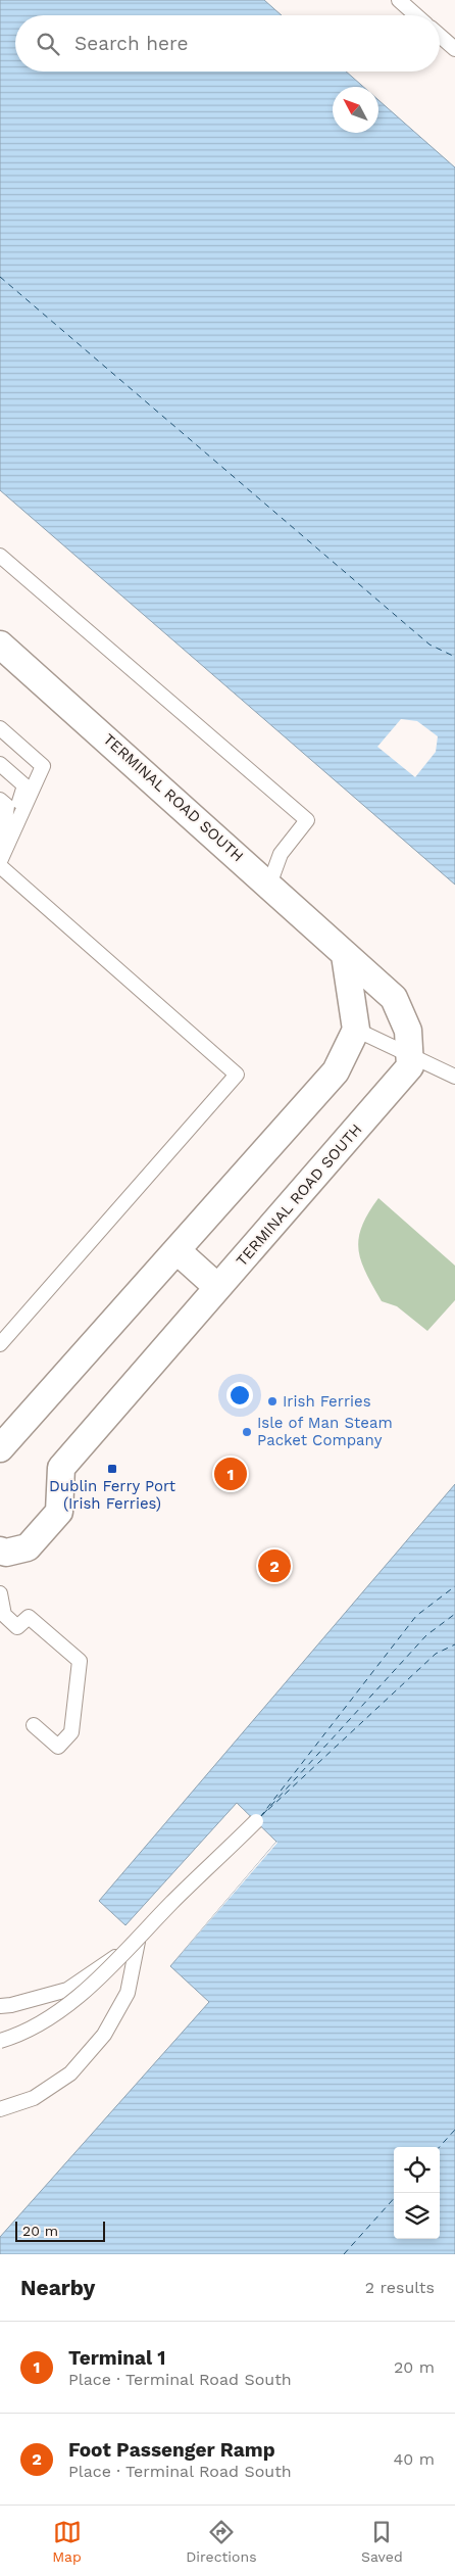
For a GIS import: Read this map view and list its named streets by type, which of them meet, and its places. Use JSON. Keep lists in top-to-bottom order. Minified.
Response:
{"streets":{"street":["TERMINAL ROAD SOUTH"]},"places":{"other":["Irish Ferries","Isle of Man Steam Packet Company"],"transit":["Dublin Ferry Port (Irish Ferries)"]},"scale_bar":"20 m","north":"top left","page":{"search":"Search here","pins":["1","2"],"scale":"20 m","heading":["Nearby","2 results"],"list":[{"mark":"1","name":"Terminal 1","note":"Place · Terminal Road South","value":"20 m"},{"mark":"2","name":"Foot Passenger Ramp","note":"Place · Terminal Road South","value":"40 m"}],"nav":["Map","Directions","Saved"]}}
